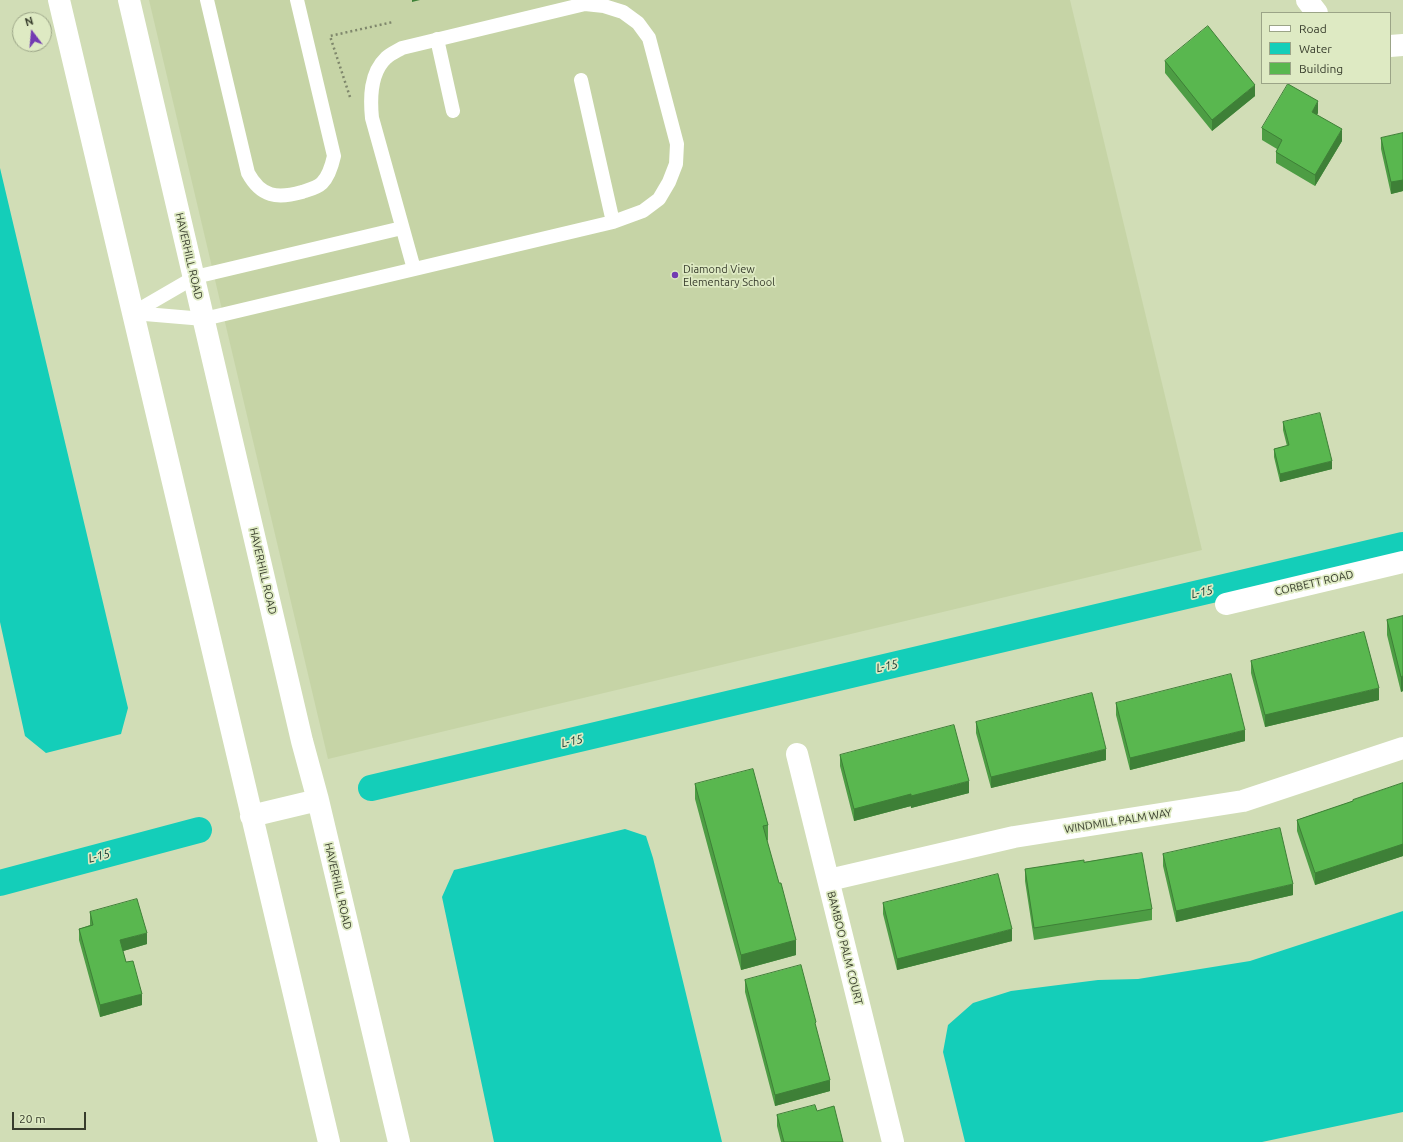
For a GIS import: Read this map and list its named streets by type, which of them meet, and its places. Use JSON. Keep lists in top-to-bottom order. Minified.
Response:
{"streets":{"street":["HAVERHILL ROAD","CORBETT ROAD","WINDMILL PALM WAY","BAMBOO PALM COURT"]},"crossings":[["WINDMILL PALM WAY","BAMBOO PALM COURT"]],"water":["L-15"],"places":["Diamond View Elementary School"],"legend":["Road","Water","Building"],"scale_bar":"20 m","north":"top"}
